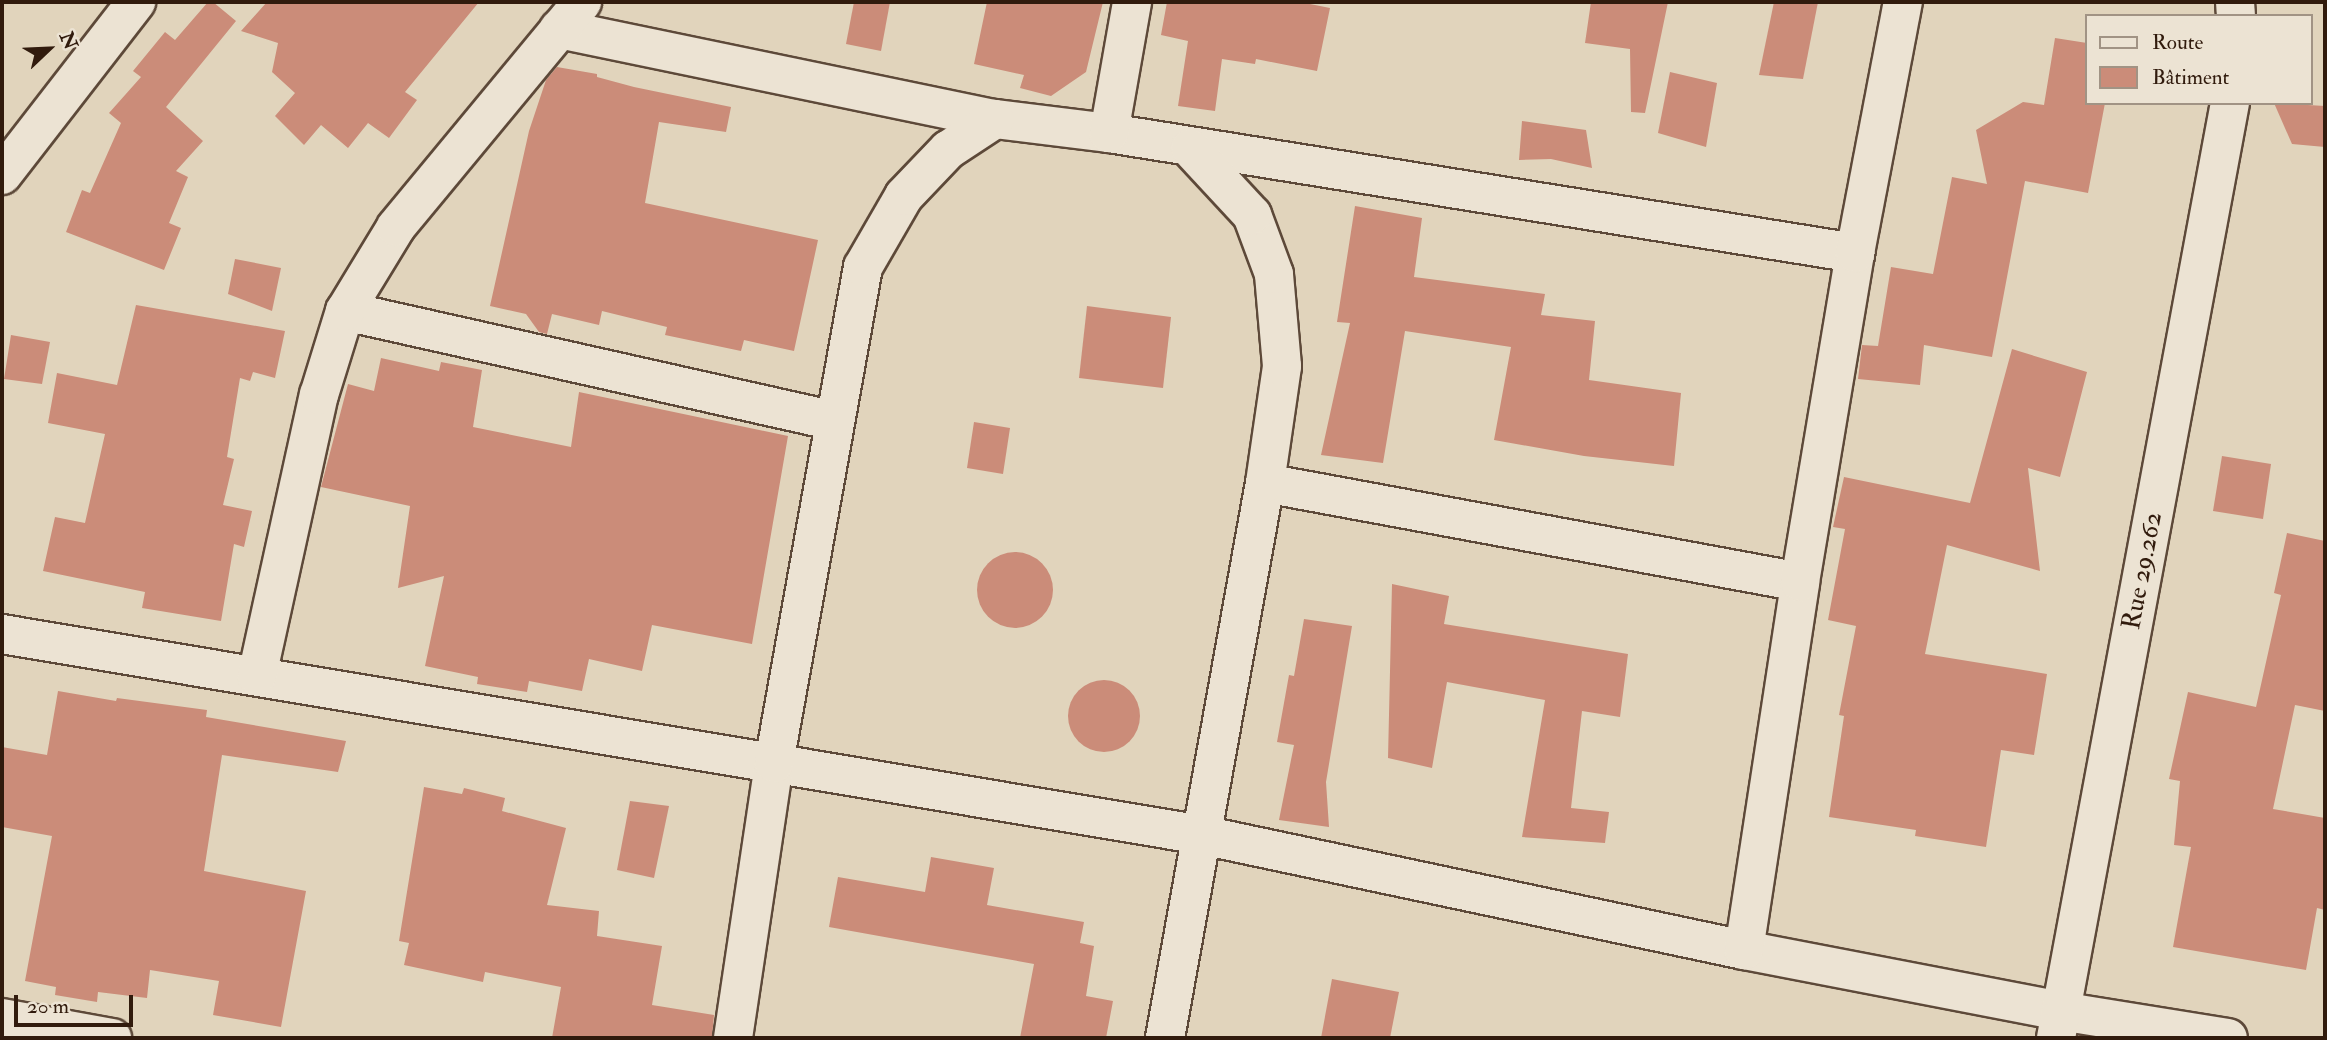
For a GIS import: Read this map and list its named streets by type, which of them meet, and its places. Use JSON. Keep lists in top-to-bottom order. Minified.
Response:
{"streets":{"street":["Rue 29.262"]},"legend":["Route","Bâtiment"],"scale_bar":"20 m","north":"top right"}
